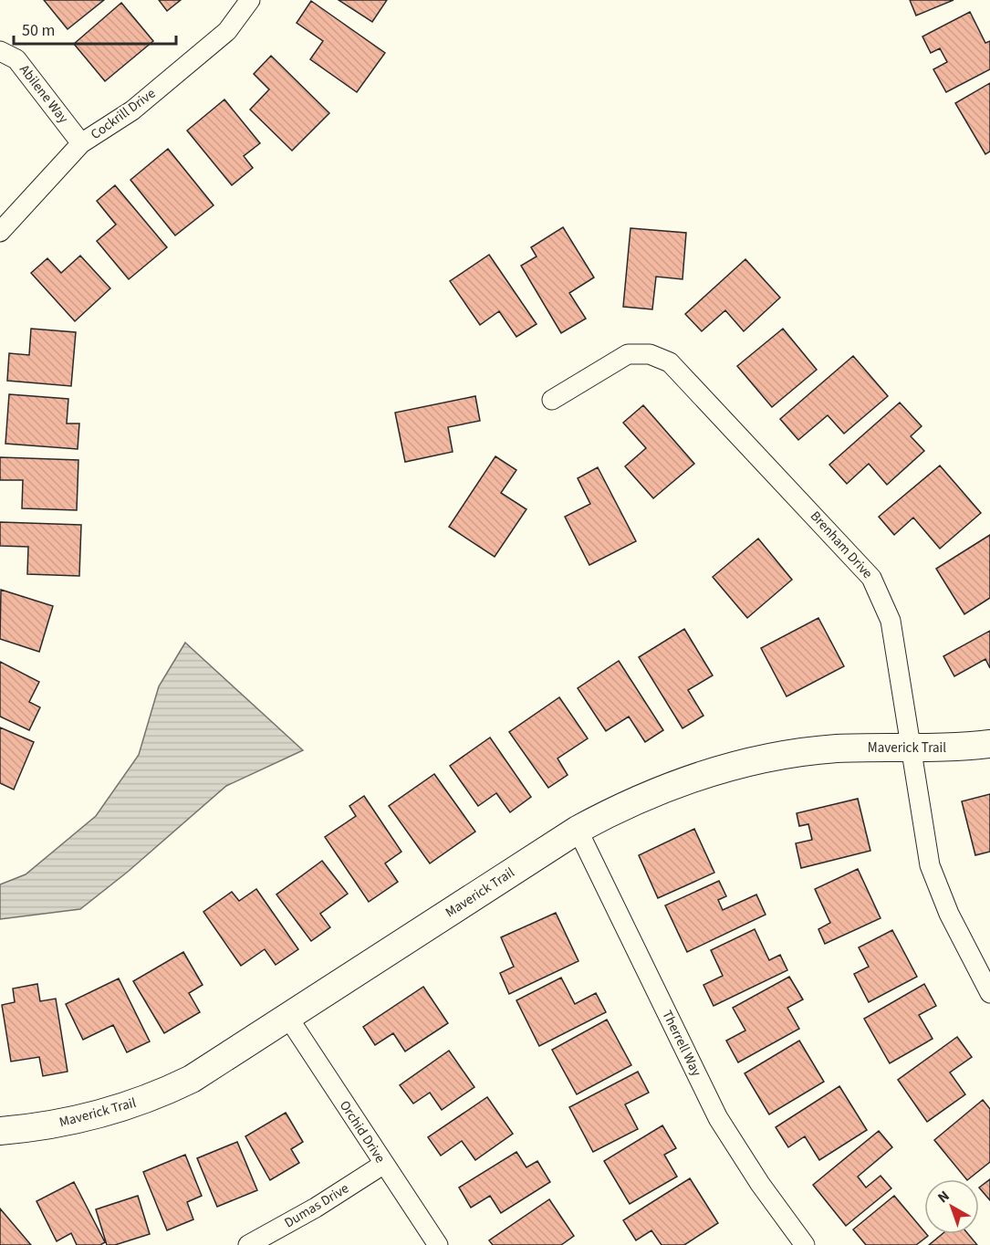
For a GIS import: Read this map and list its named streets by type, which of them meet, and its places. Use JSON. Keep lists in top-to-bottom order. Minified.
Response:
{"streets":{"street":["Abilene Way","Cockrill Drive","Brenham Drive","Maverick Trail","Therrell Way","Orchid Drive","Dumas Drive"]},"crossings":[["Abilene Way","Cockrill Drive"],["Brenham Drive","Maverick Trail"],["Maverick Trail","Therrell Way"],["Maverick Trail","Orchid Drive"],["Orchid Drive","Dumas Drive"]],"scale_bar":"50 m","north":"top left"}
